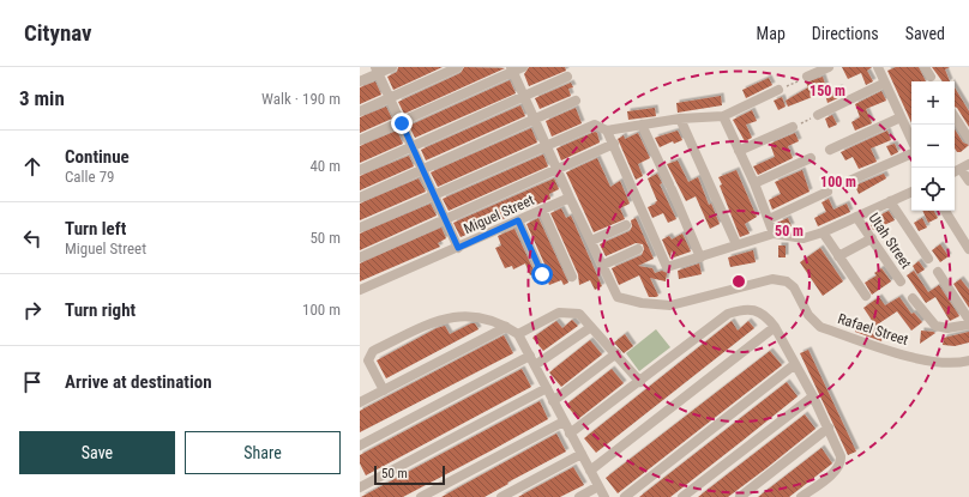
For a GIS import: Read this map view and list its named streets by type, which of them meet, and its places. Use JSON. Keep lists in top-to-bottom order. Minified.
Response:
{"streets":{"street":["Miguel Street","Utah Street","Rafael Street"]},"crossings":[["Miguel Street","Rafael Street"]],"scale_bar":"50 m","page":{"header":"Citynav","nav":["Map","Directions","Saved"],"heading":["3 min","Walk · 190 m"],"map_buttons":["+","−"],"list":[["Continue","Calle 79","40 m"],["Turn left","Miguel Street","50 m"],["Turn right","100 m"],"Arrive at destination"],"buttons":["Save","Share"],"scale":"50 m"},"rings":["150 m","100 m","50 m"]}
